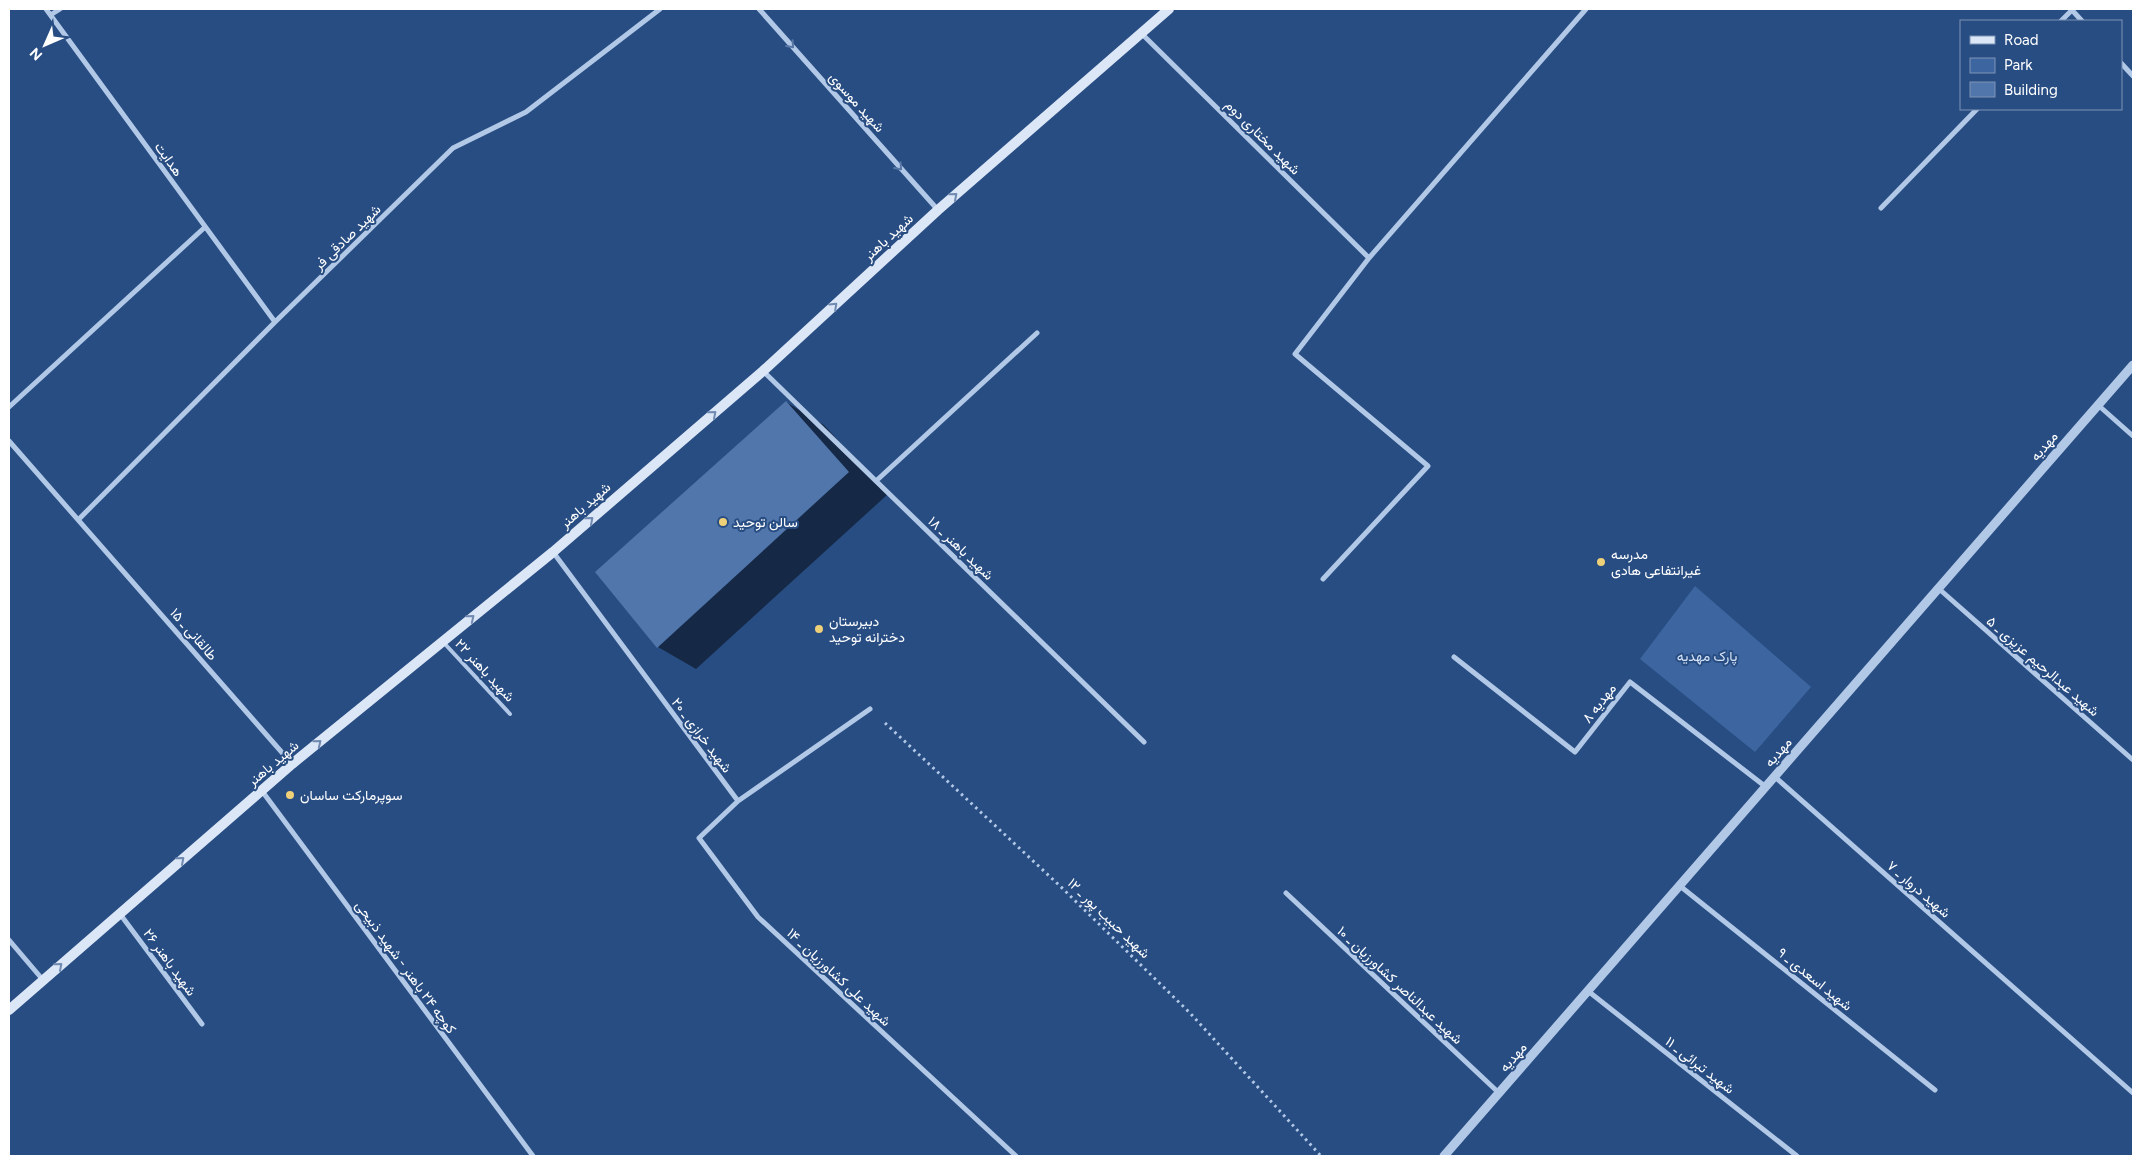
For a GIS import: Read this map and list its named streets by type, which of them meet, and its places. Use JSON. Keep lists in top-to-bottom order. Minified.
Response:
{"streets":{"main road":["شهید باهنر"],"street":["شهید موسوی","شهید مختاری دوم","هدایت","شهید صادقی فر","مهدیه","شهید باهنر ـ ۱۸","طالقانی ـ ۱۵","شهید عبدالرحیم عزیزی ـ ۵","مهدیه ۸","شهید خرازی ـ ۲۰","شهید دروار ـ ۷","شهید باهنر ۲۶","کوچه ۲۴ باهنر - شهید ذبیحی","شهید علی کشاورزیان ـ ۱۴","شهید اسعدی ـ ۹","شهید عبدالناصر کشاورزیان ـ ۱۰","شهید تبرائی ـ ۱۱"],"lane":["شهید باهنر ۲۲"],"path":["شهید حبیب پور ـ ۱۲"]},"crossings":[["شهید موسوی","شهید باهنر"],["شهید مختاری دوم","شهید باهنر"],["هدایت","شهید صادقی فر"],["شهید صادقی فر","طالقانی ـ ۱۵"],["شهید باهنر","شهید باهنر ـ ۱۸"],["شهید باهنر","طالقانی ـ ۱۵"],["شهید باهنر","شهید باهنر ۲۲"],["شهید باهنر","شهید خرازی ـ ۲۰"],["شهید باهنر","شهید باهنر ۲۶"],["شهید باهنر","کوچه ۲۴ باهنر - شهید ذبیحی"],["مهدیه","شهید عبدالرحیم عزیزی ـ ۵"],["مهدیه","مهدیه ۸"],["مهدیه","شهید دروار ـ ۷"],["مهدیه","شهید اسعدی ـ ۹"],["مهدیه","شهید عبدالناصر کشاورزیان ـ ۱۰"],["مهدیه","شهید تبرائی ـ ۱۱"],["شهید خرازی ـ ۲۰","شهید علی کشاورزیان ـ ۱۴"]],"one_way":["شهید موسوی","شهید باهنر"],"parks":["پارک مهدیه"],"places":["سالن توحید","مدرسه غیرانتفاعی هادی","دبیرستان دخترانه توحید","سوپرمارکت ساسان"],"legend":["Road","Park","Building"],"north":"bottom left"}
